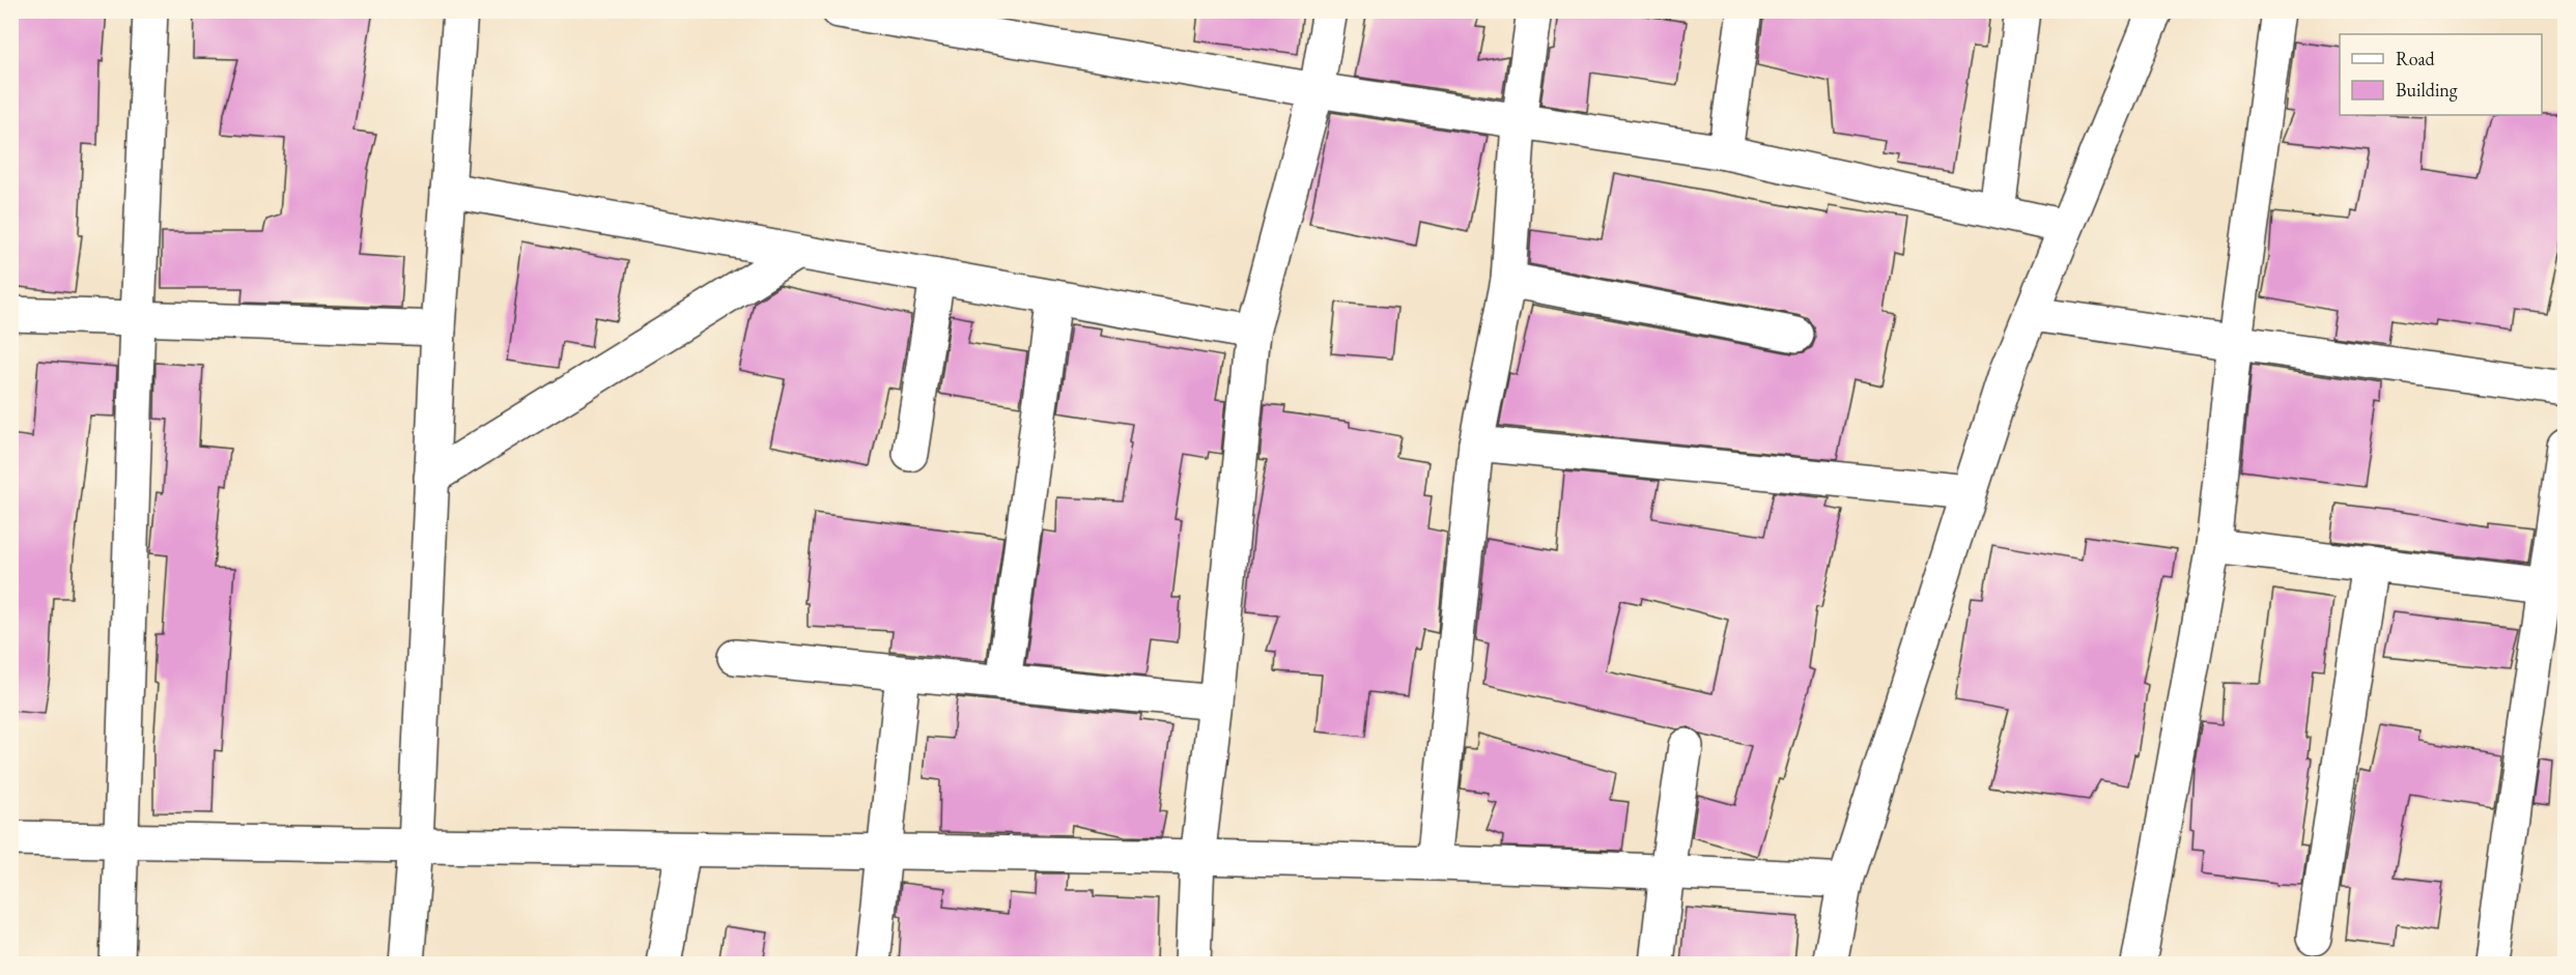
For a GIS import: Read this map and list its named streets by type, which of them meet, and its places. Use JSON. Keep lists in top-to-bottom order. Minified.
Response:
{"legend":["Road","Building"]}
